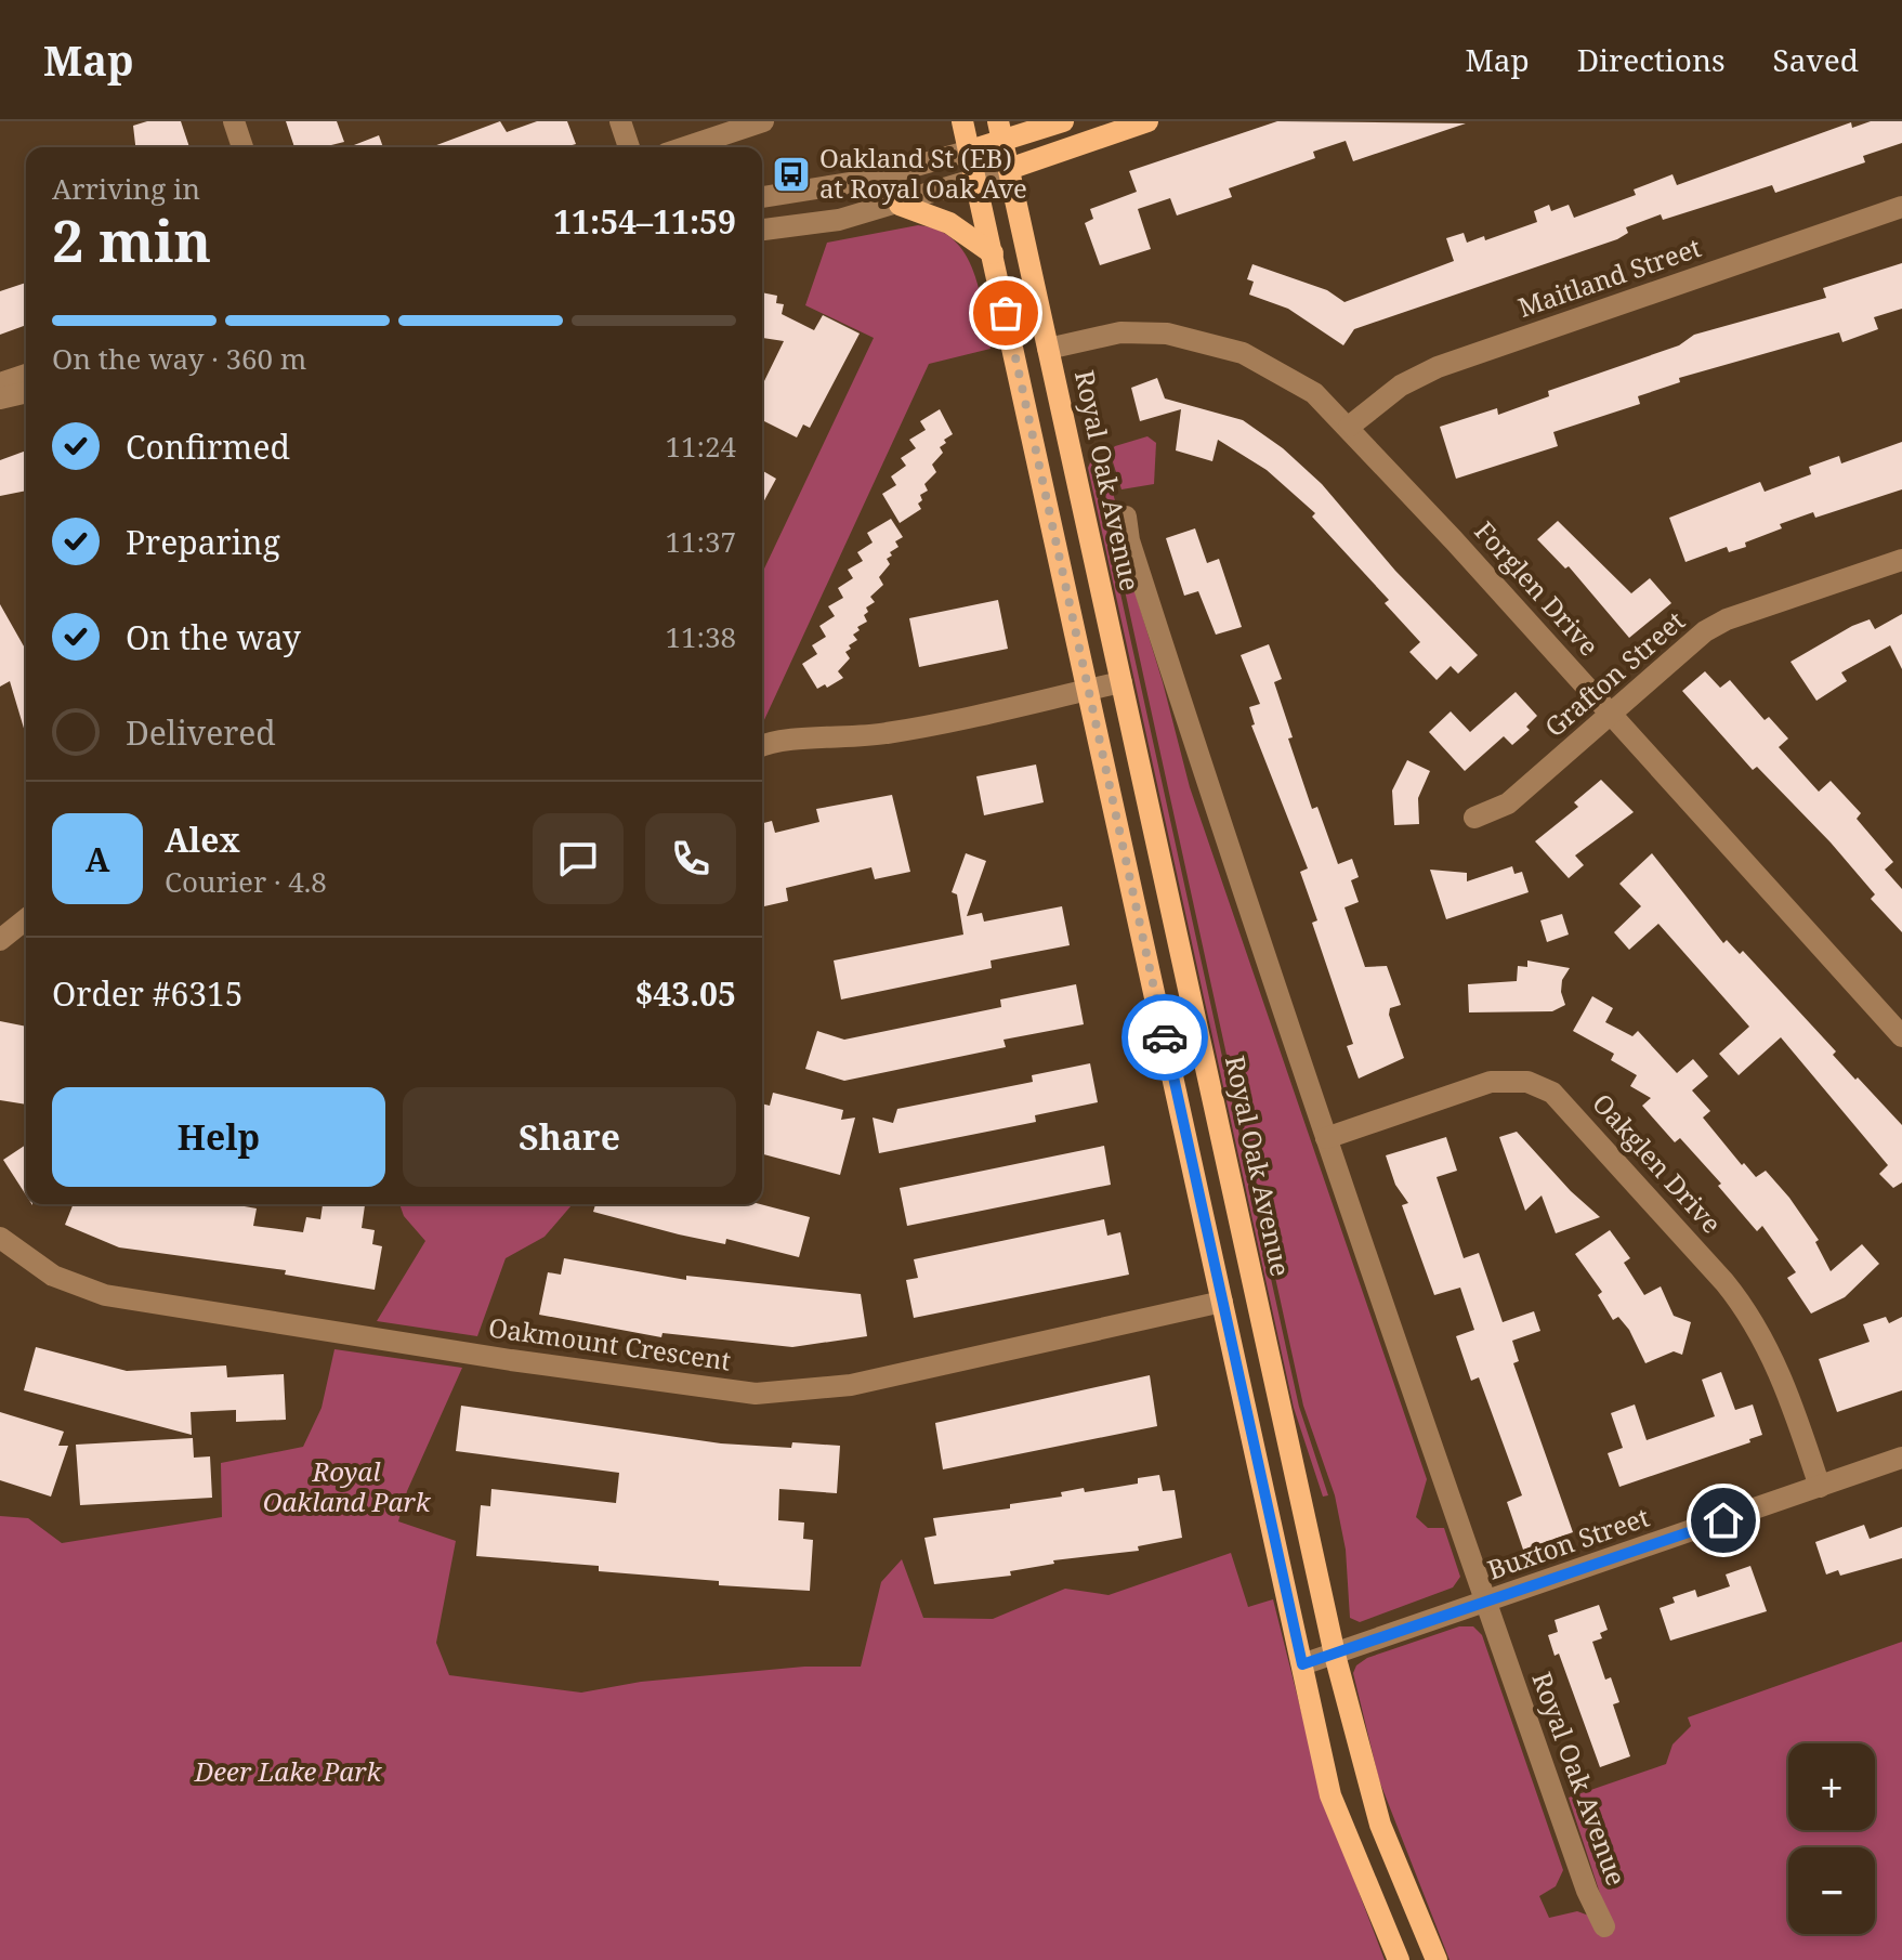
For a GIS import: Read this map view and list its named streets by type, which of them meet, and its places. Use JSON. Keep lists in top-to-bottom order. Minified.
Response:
{"streets":{"main road":["Royal Oak Avenue"],"street":["Maitland Street","Forglen Drive","Grafton Street","Oakglen Drive","Oakmount Crescent","Buxton Street"]},"crossings":[["Maitland Street","Forglen Drive"],["Royal Oak Avenue","Forglen Drive"],["Royal Oak Avenue","Oakglen Drive"],["Royal Oak Avenue","Buxton Street"],["Forglen Drive","Grafton Street"],["Oakglen Drive","Buxton Street"]],"parks":["Royal Oakland Park","Deer Lake Park"],"places":{"bus stop":["Oakland St (EB) at Royal Oak Ave"]},"page":{"header":"Map","nav":["Map","Directions","Saved"],"heading":["2 min","Arriving in","11:54–11:59"],"panel":["Alex","Courier · 4.8","Order #6315","$43.05"],"bar":"On the way · 360 m","list":[["Confirmed","11:24"],["Preparing","11:37"],["On the way","11:38"],"Delivered"],"round":"A","buttons":["Help","Share"],"map_buttons":["+","−"]}}
